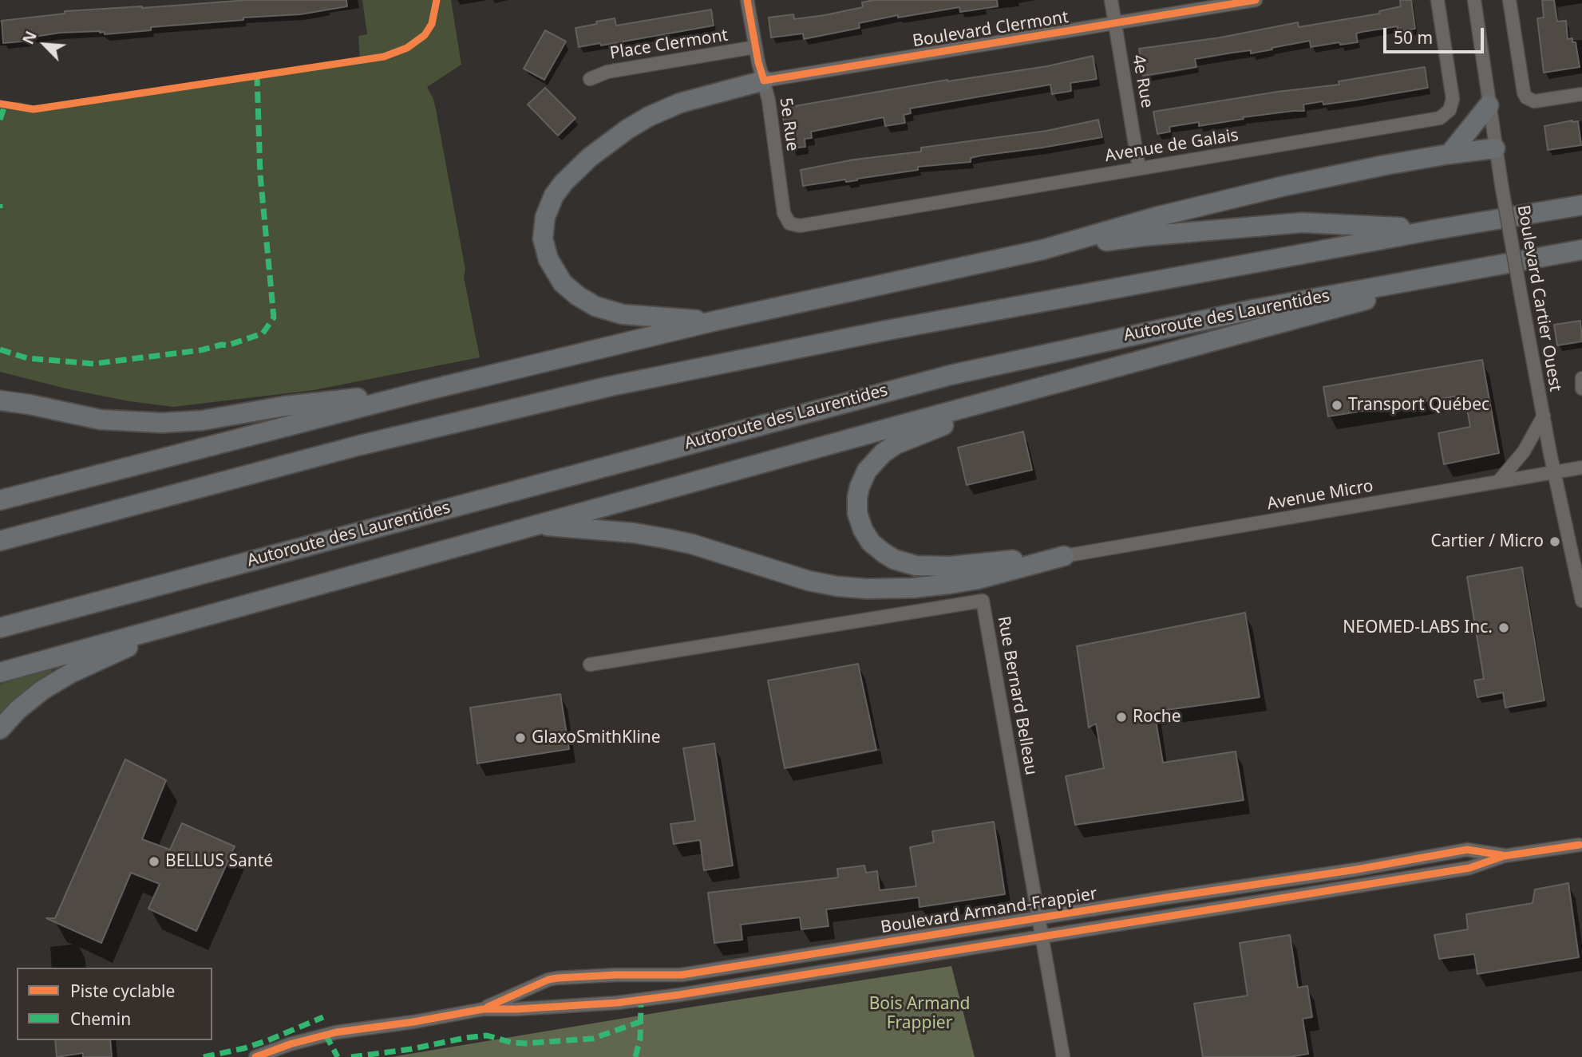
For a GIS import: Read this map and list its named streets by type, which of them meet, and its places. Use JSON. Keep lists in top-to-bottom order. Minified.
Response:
{"streets":{"highway":["Autoroute des Laurentides"],"street":["Boulevard Clermont","Place Clermont","4e Rue","5e Rue","Avenue de Galais","Boulevard Cartier Ouest","Avenue Micro","Rue Bernard Belleau","Boulevard Armand-Frappier"]},"crossings":[["Boulevard Clermont","4e Rue"],["Boulevard Clermont","5e Rue"],["Place Clermont","5e Rue"],["4e Rue","Avenue de Galais"],["5e Rue","Avenue de Galais"],["Boulevard Cartier Ouest","Avenue Micro"],["Rue Bernard Belleau","Boulevard Armand-Frappier"]],"parks":["Bois Armand Frappier"],"places":["Transport Québec","Cartier / Micro","NEOMED-LABS Inc.","Roche","GlaxoSmithKline","BELLUS Santé"],"legend":["Piste cyclable","Chemin"],"scale_bar":"50 m","north":"top left"}
